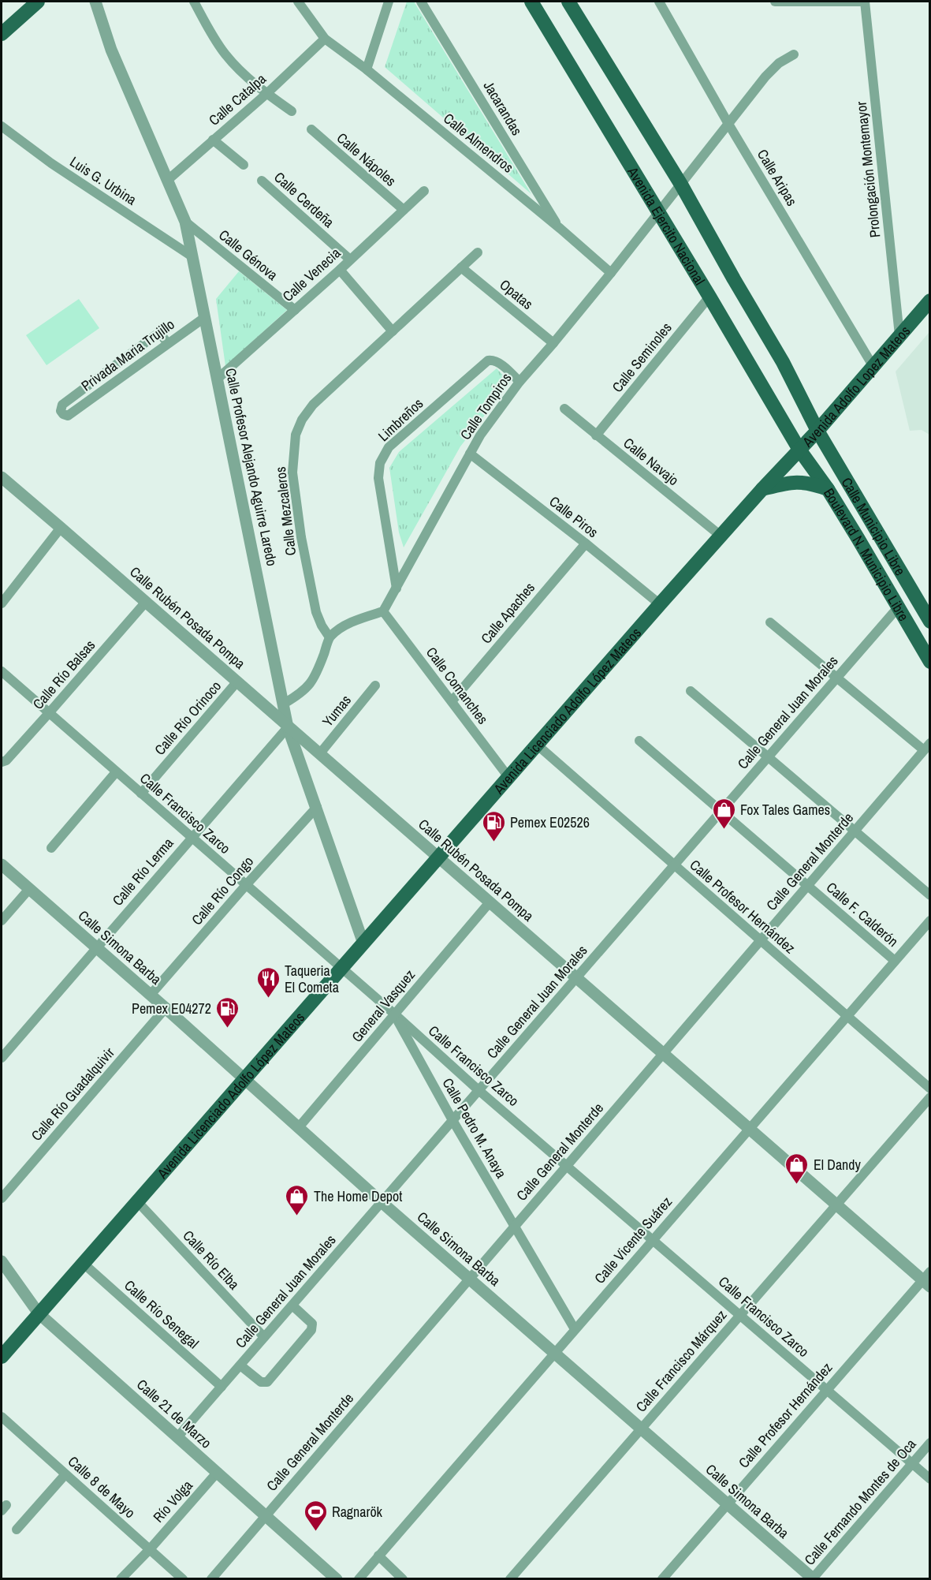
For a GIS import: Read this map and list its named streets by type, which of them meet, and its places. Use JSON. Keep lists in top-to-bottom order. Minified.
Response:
{"streets":{"main road":["Avenida Ejercito Nacional","Avenida Adolfo Lopez Mateos","Calle Municipio Libre","Boulevard N. Municipio Libre","Avenida Licenciado Adolfo López Mateos"],"street":["Calle Catalpa","Jacarandas","Calle Almendros","Calle Nápoles","Prolongación Montemayor","Calle Aripas","Luis G. Urbina","Calle Cerdeña","Calle Génova","Calle Venecia","Opatas","Privada Maria Trujillo","Calle Seminoles","Calle Tompiros","Limbreños","Calle Navajo","Calle Profesor Alejando Aguirre Laredo","Calle Mezcaleros","Calle Piros","Calle Apaches","Calle Rubén Posada Pompa","Calle Río Balsas","Calle Comanches","Yumas","Calle General Juan Morales","Calle Río Orinoco","Calle Francisco Zarco","Calle General Monterde","Calle Río Lerma","Calle Río Congo","Calle Profesor Hernández","Calle F. Calderón","Calle Simona Barba","General Vasquez","Calle Río Guadalquivir","Calle Pedro M. Anaya","Calle Vicente Suárez","Calle Río Elba","Calle Río Senegal","Calle Francisco Márquez","Calle 21 de Marzo","Calle 8 de Mayo","Río Volga","Calle Fernando Montes de Oca"]},"crossings":[["Calle Catalpa","Calle Almendros"],["Calle Catalpa","Calle Profesor Alejando Aguirre Laredo"],["Jacarandas","Calle Almendros"],["Calle Almendros","Calle Tompiros"],["Calle Nápoles","Calle Venecia"],["Prolongación Montemayor","Avenida Adolfo Lopez Mateos"],["Calle Aripas","Avenida Adolfo Lopez Mateos"],["Calle Aripas","Calle Tompiros"],["Luis G. Urbina","Calle Profesor Alejando Aguirre Laredo"],["Calle Cerdeña","Calle Venecia"],["Avenida Ejercito Nacional","Calle Seminoles"],["Avenida Ejercito Nacional","Avenida Adolfo Lopez Mateos"],["Avenida Ejercito Nacional","Calle Tompiros"],["Avenida Ejercito Nacional","Boulevard N. Municipio Libre"],["Avenida Ejercito Nacional","Avenida Licenciado Adolfo López Mateos"],["Calle Génova","Calle Venecia"],["Calle Génova","Calle Profesor Alejando Aguirre Laredo"],["Calle Venecia","Calle Profesor Alejando Aguirre Laredo"],["Opatas","Calle Tompiros"],["Opatas","Calle Mezcaleros"],["Privada Maria Trujillo","Calle Profesor Alejando Aguirre Laredo"],["Calle Seminoles","Calle Navajo"],["Avenida Adolfo Lopez Mateos","Calle Municipio Libre"],["Avenida Adolfo Lopez Mateos","Boulevard N. Municipio Libre"],["Avenida Adolfo Lopez Mateos","Avenida Licenciado Adolfo López Mateos"],["Calle Tompiros","Limbreños"],["Calle Tompiros","Calle Piros"],["Calle Tompiros","Calle Comanches"],["Calle Navajo","Avenida Licenciado Adolfo López Mateos"],["Calle Profesor Alejando Aguirre Laredo","Calle Rubén Posada Pompa"],["Calle Profesor Alejando Aguirre Laredo","Avenida Licenciado Adolfo López Mateos"],["Calle Profesor Alejando Aguirre Laredo","Calle Río Lerma"],["Calle Profesor Alejando Aguirre Laredo","Calle Río Congo"],["Calle Piros","Calle Apaches"],["Calle Piros","Avenida Licenciado Adolfo López Mateos"],["Boulevard N. Municipio Libre","Avenida Licenciado Adolfo López Mateos"],["Boulevard N. Municipio Libre","Calle General Juan Morales"],["Calle Apaches","Calle Comanches"],["Calle Rubén Posada Pompa","Calle Río Balsas"],["Calle Rubén Posada Pompa","Avenida Licenciado Adolfo López Mateos"],["Calle Rubén Posada Pompa","Yumas"],["Calle Rubén Posada Pompa","Calle General Juan Morales"],["Calle Rubén Posada Pompa","Calle Río Orinoco"],["Calle Rubén Posada Pompa","Calle General Monterde"],["Calle Rubén Posada Pompa","Calle Río Lerma"],["Calle Rubén Posada Pompa","Calle Profesor Hernández"],["Calle Rubén Posada Pompa","General Vasquez"],["Calle Rubén Posada Pompa","Calle Vicente Suárez"],["Calle Rubén Posada Pompa","Calle Francisco Márquez"],["Calle Río Balsas","Calle Francisco Zarco"],["Calle Comanches","Avenida Licenciado Adolfo López Mateos"],["Avenida Licenciado Adolfo López Mateos","Calle Francisco Zarco"],["Avenida Licenciado Adolfo López Mateos","Calle Profesor Hernández"],["Avenida Licenciado Adolfo López Mateos","Calle Simona Barba"],["Avenida Licenciado Adolfo López Mateos","Calle Río Elba"],["Avenida Licenciado Adolfo López Mateos","Calle Río Senegal"],["Avenida Licenciado Adolfo López Mateos","Calle 21 de Marzo"],["Calle General Juan Morales","Calle Francisco Zarco"],["Calle General Juan Morales","Calle Profesor Hernández"],["Calle General Juan Morales","Calle F. Calderón"],["Calle General Juan Morales","Calle Simona Barba"],["Calle General Juan Morales","Calle Pedro M. Anaya"],["Calle General Juan Morales","Calle Río Elba"],["Calle General Juan Morales","Calle Río Senegal"],["Calle General Juan Morales","Calle 21 de Marzo"],["Calle Río Orinoco","Calle Francisco Zarco"],["Calle Francisco Zarco","Calle General Monterde"],["Calle Francisco Zarco","Calle Río Lerma"],["Calle Francisco Zarco","Calle Río Congo"],["Calle Francisco Zarco","Calle Profesor Hernández"],["Calle Francisco Zarco","General Vasquez"],["Calle Francisco Zarco","Calle Pedro M. Anaya"],["Calle Francisco Zarco","Calle Vicente Suárez"],["Calle Francisco Zarco","Calle Francisco Márquez"],["Calle Francisco Zarco","Calle Fernando Montes de Oca"],["Calle General Monterde","Calle Profesor Hernández"],["Calle General Monterde","Calle F. Calderón"],["Calle General Monterde","Calle Simona Barba"],["Calle General Monterde","Calle Pedro M. Anaya"],["Calle General Monterde","Calle 21 de Marzo"],["Calle Río Lerma","Calle Simona Barba"],["Calle Río Congo","Calle Simona Barba"],["Calle Profesor Hernández","Calle Simona Barba"],["Calle Profesor Hernández","Calle Vicente Suárez"],["Calle F. Calderón","Calle Vicente Suárez"],["Calle Simona Barba","General Vasquez"],["Calle Simona Barba","Calle Río Guadalquivir"],["Calle Simona Barba","Calle Vicente Suárez"],["Calle Simona Barba","Calle Francisco Márquez"],["Calle Simona Barba","Calle Fernando Montes de Oca"],["General Vasquez","Calle Pedro M. Anaya"],["Calle Pedro M. Anaya","Calle Vicente Suárez"],["Calle 21 de Marzo","Río Volga"],["Calle 8 de Mayo","Río Volga"]],"places":{"shop":["Fox Tales Games","El Dandy","The Home Depot"],"fuel station":["Pemex E02526","Pemex E04272"],"restaurant":["Taqueria El Cometa"],"sports":["Ragnarök"]}}
